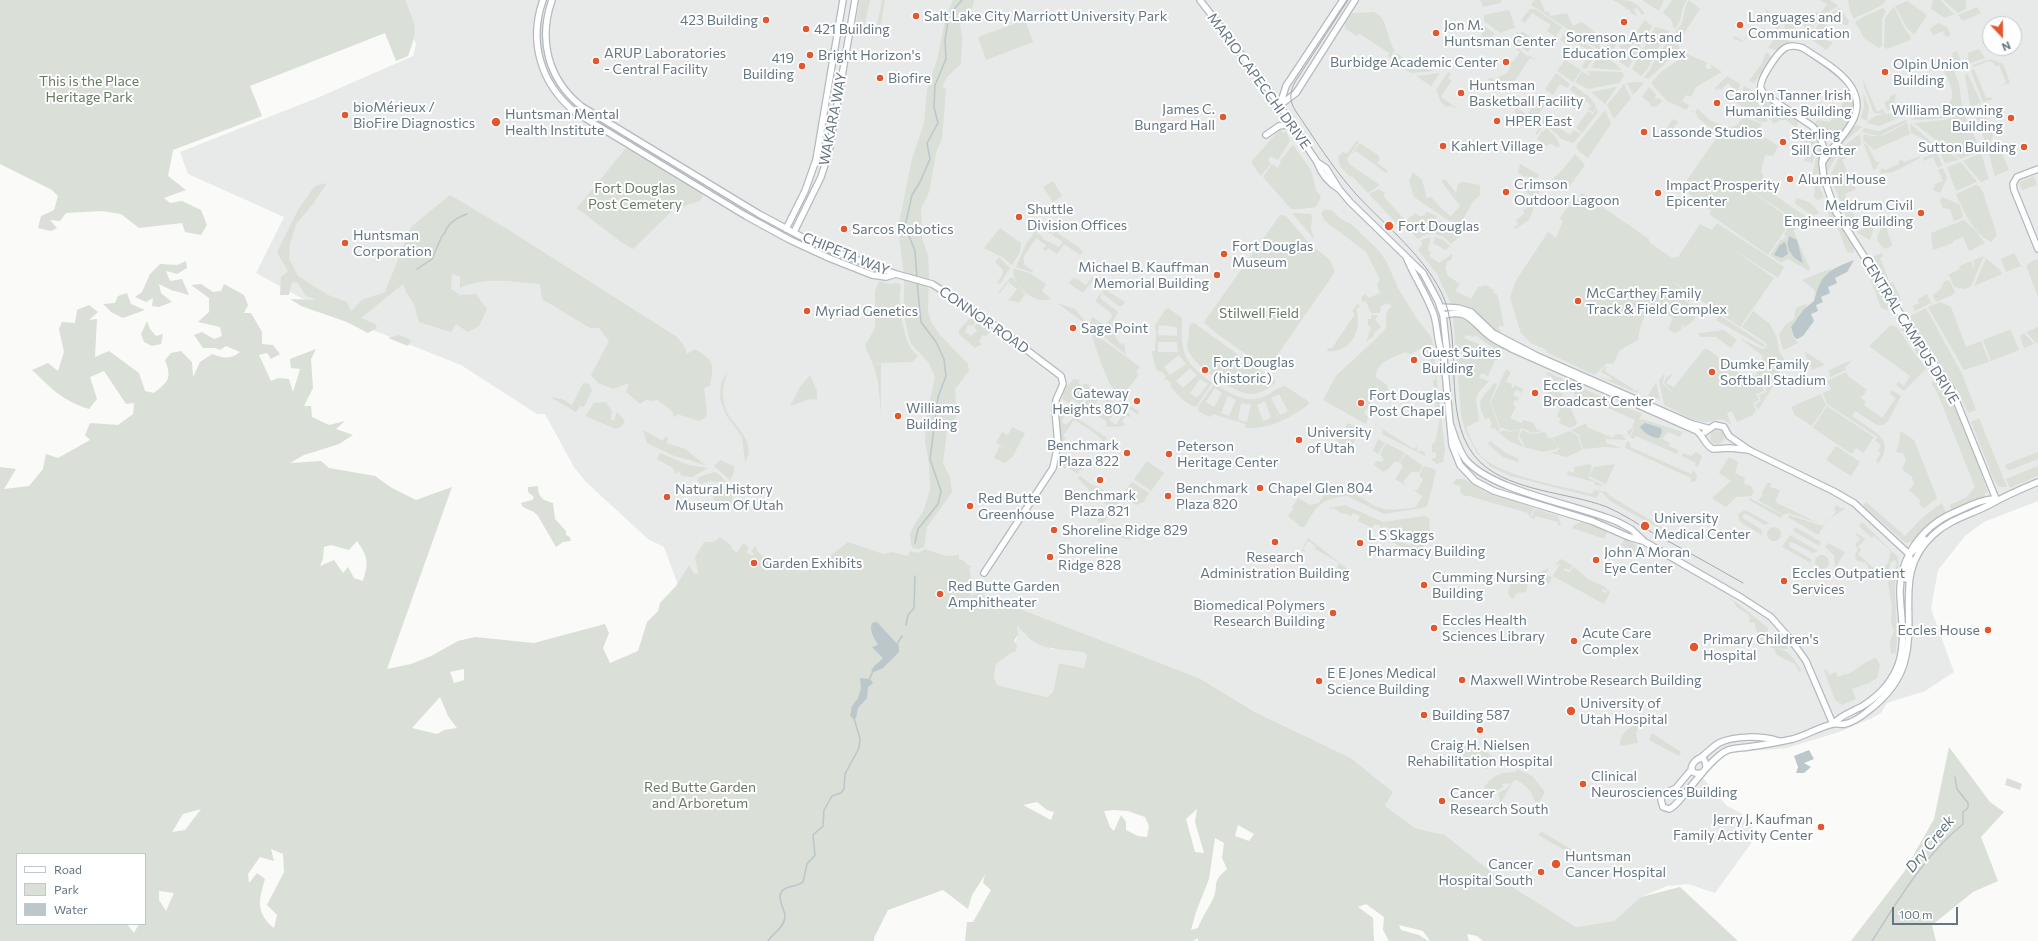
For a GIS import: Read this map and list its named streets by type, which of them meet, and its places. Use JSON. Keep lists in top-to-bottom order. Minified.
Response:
{"streets":{"street":["MARIO CAPECCHI DRIVE","WAKARA WAY","CHIPETA WAY","CONNOR ROAD","CENTRAL CAMPUS DRIVE"]},"crossings":[["WAKARA WAY","CHIPETA WAY"],["CHIPETA WAY","CONNOR ROAD"]],"water":["Dry Creek"],"parks":["This is the Place Heritage Park","Fort Douglas Post Cemetery","Stilwell Field","Red Butte Garden and Arboretum"],"places":["Salt Lake City Marriott University Park","423 Building","Sorenson Arts and Education Complex","Languages and Communication","421 Building","Jon M. Huntsman Center","Bright Horizon's","ARUP Laboratories - Central Facility","Burbidge Academic Center","419 Building","Olpin Union Building","Biofire","Huntsman Basketball Facility","Carolyn Tanner Irish Humanities Building","bioMérieux / BioFire Diagnostics","James C. Bungard Hall","William Browning Building","HPER East","Huntsman Mental Health Institute","Lassonde Studios","Sterling Sill Center","Kahlert Village","Sutton Building","Alumni House","Crimson Outdoor Lagoon","Impact Prosperity Epicenter","Meldrum Civil Engineering Building","Shuttle Division Offices","Fort Douglas","Sarcos Robotics","Huntsman Corporation","Fort Douglas Museum","Michael B. Kauffman Memorial Building","McCarthey Family Track & Field Complex","Myriad Genetics","Sage Point","Guest Suites Building","Fort Douglas (historic)","Dumke Family Softball Stadium","Eccles Broadcast Center","Gateway Heights 807","Fort Douglas Post Chapel","Williams Building","University of Utah","Benchmark Plaza 822","Peterson Heritage Center","Benchmark Plaza 821","Chapel Glen 804","Benchmark Plaza 820","Natural History Museum Of Utah","Red Butte Greenhouse","University Medical Center","Shoreline Ridge 829","Research Administration Building","L S Skaggs Pharmacy Building","Shoreline Ridge 828","John A Moran Eye Center","Garden Exhibits","Eccles Outpatient Services","Cumming Nursing Building","Red Butte Garden Amphitheater","Biomedical Polymers Research Building","Eccles Health Sciences Library","Eccles House","Acute Care Complex","Primary Children's Hospital","Maxwell Wintrobe Research Building","E E Jones Medical Science Building","University of Utah Hospital","Building 587","Craig H. Nielsen Rehabilitation Hospital","Clinical Neurosciences Building","Cancer Research South","Jerry J. Kaufman Family Activity Center","Huntsman Cancer Hospital","Cancer Hospital South"],"legend":["Road","Park","Water"],"scale_bar":"100 m","north":"bottom"}
